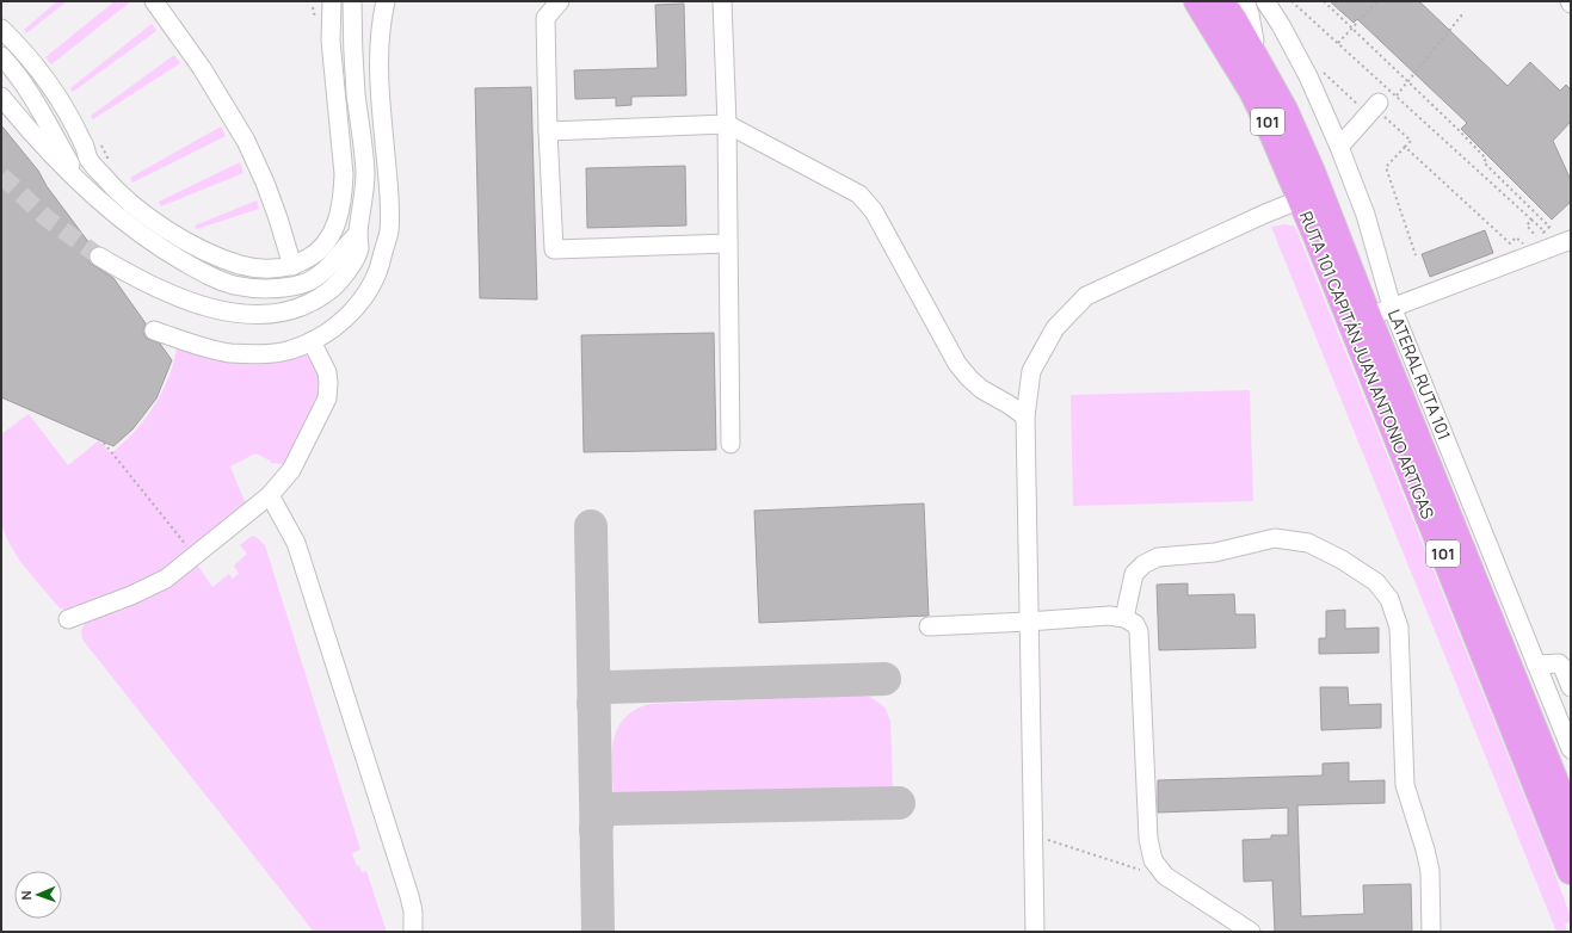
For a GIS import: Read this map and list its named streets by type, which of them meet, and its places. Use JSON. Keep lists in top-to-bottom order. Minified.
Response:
{"streets":{"highway":["101","RUTA 101 CAPITÁN JUAN ANTONIO ARTIGAS"],"street":["LATERAL RUTA 101"]},"north":"left"}
